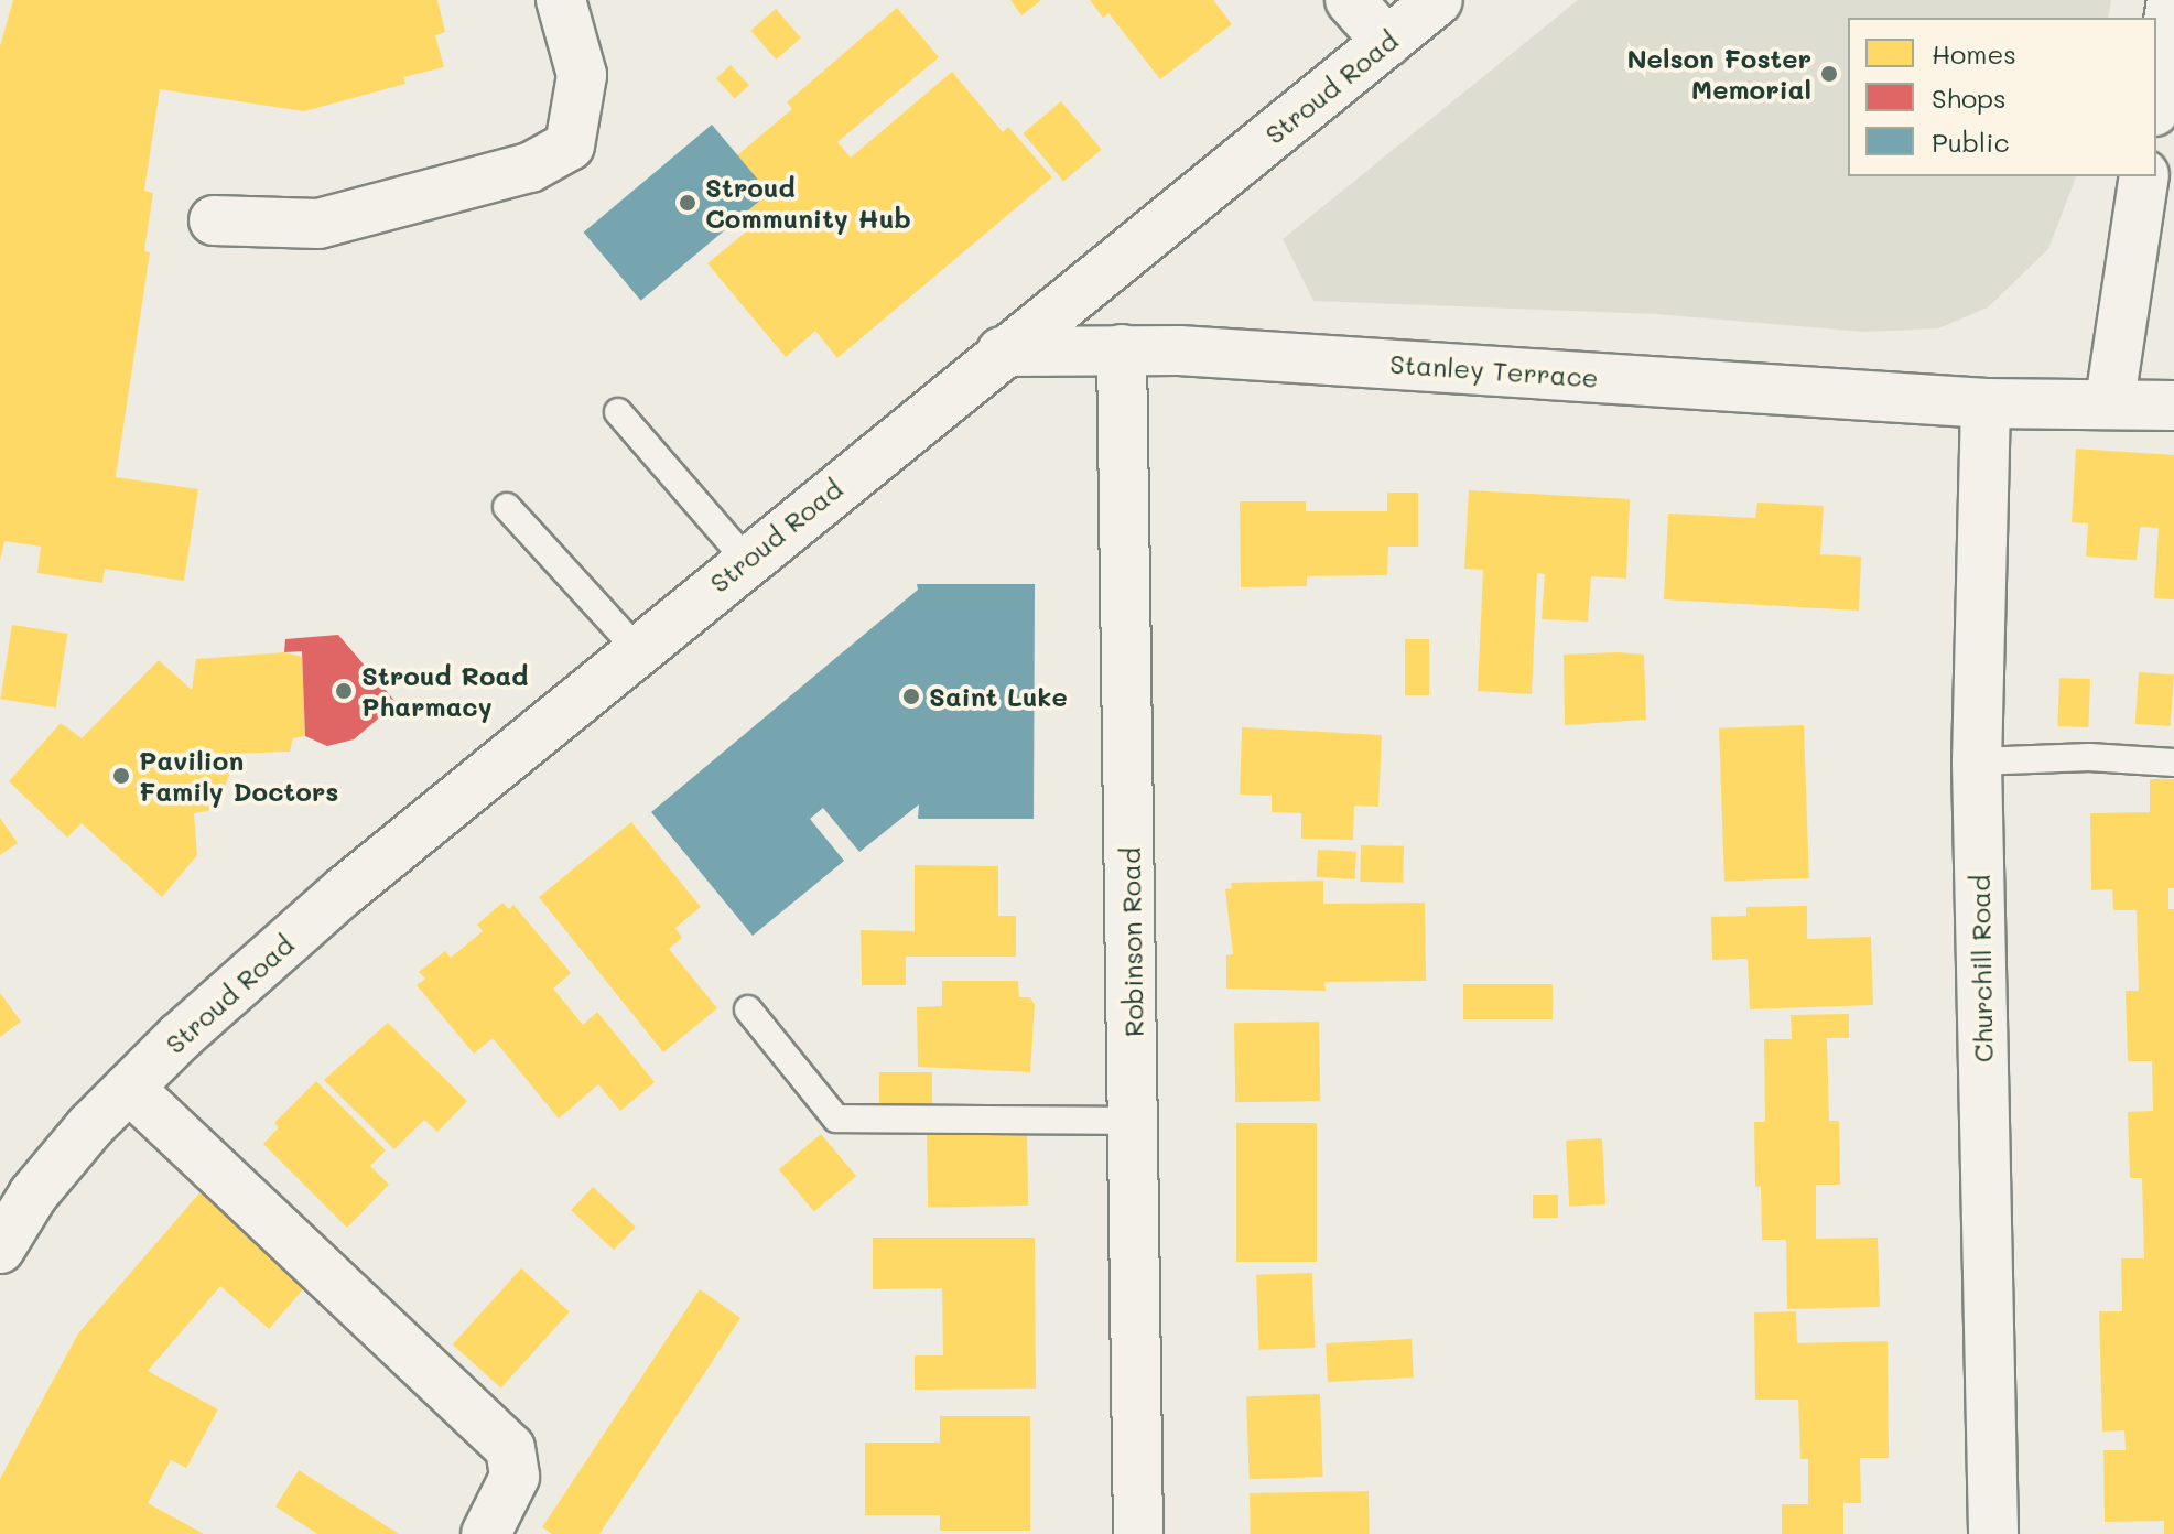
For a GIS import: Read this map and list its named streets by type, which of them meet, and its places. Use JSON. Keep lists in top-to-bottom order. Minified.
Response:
{"streets":{"street":["Stroud Road","Stanley Terrace","Robinson Road","Churchill Road"]},"crossings":[["Stroud Road","Stanley Terrace"],["Stanley Terrace","Robinson Road"],["Stanley Terrace","Churchill Road"]],"places":["Nelson Foster Memorial","Stroud Community Hub","Stroud Road Pharmacy","Saint Luke","Pavilion Family Doctors"],"legend":["Homes","Shops","Public"]}
